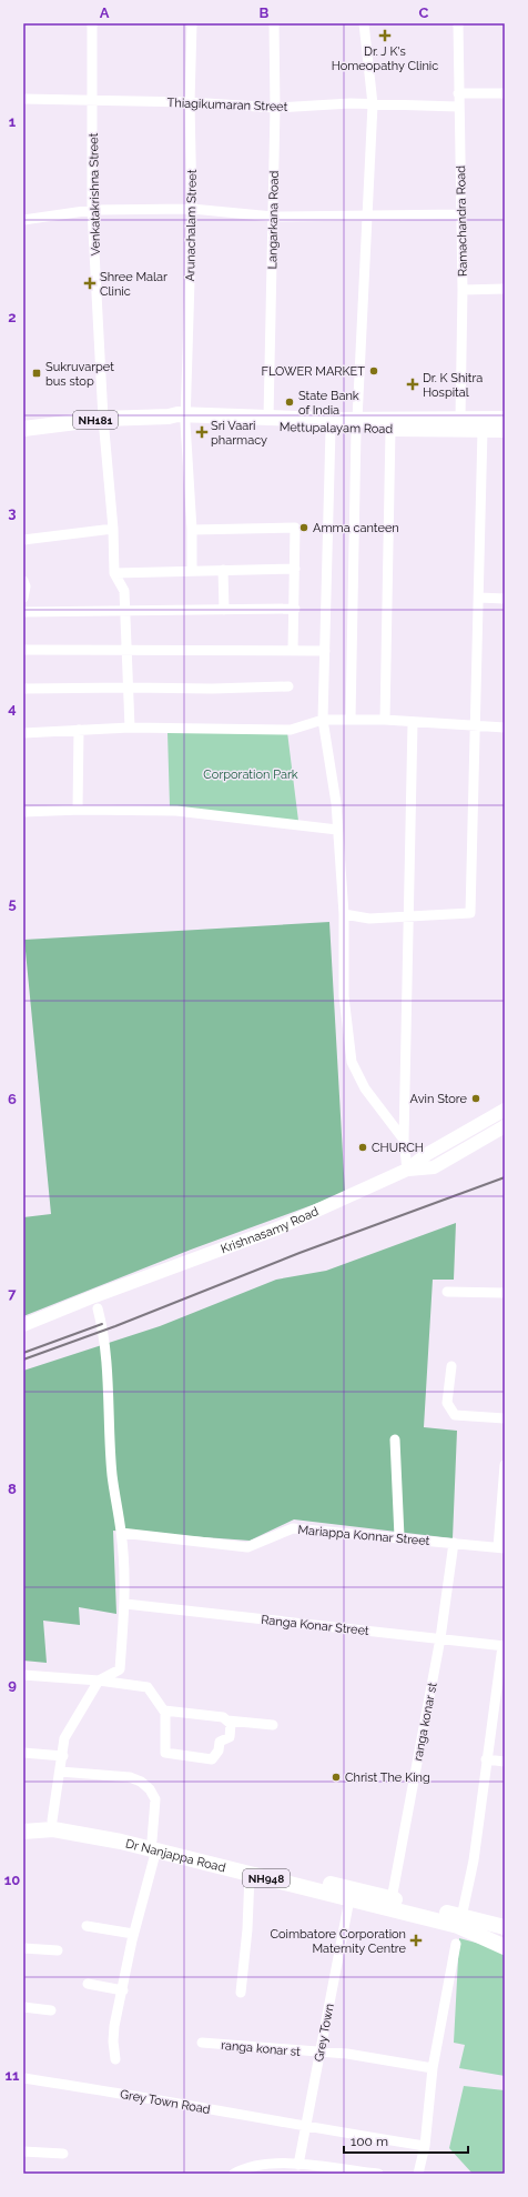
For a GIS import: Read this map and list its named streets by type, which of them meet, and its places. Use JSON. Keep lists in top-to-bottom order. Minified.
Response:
{"streets":{"highway":["NH181","Mettupalayam Road","Dr Nanjappa Road","NH948"],"main road":["Krishnasamy Road"],"street":["Thiagikumaran Street","Venkatakrishna Street","Langarkana Road","Ramachandra Road","Arunachalam Street","Mariappa Konnar Street","Ranga Konar Street","ranga konar st","Grey Town","Grey Town Road"]},"crossings":[["Thiagikumaran Street","Venkatakrishna Street"],["Thiagikumaran Street","Langarkana Road"],["Thiagikumaran Street","Ramachandra Road"],["Thiagikumaran Street","Arunachalam Street"],["Venkatakrishna Street","Mettupalayam Road"],["Langarkana Road","Mettupalayam Road"],["Ramachandra Road","Mettupalayam Road"],["Arunachalam Street","Mettupalayam Road"],["Mariappa Konnar Street","ranga konar st"],["Ranga Konar Street","ranga konar st"],["ranga konar st","Dr Nanjappa Road"],["ranga konar st","Grey Town"],["Dr Nanjappa Road","Grey Town"],["Grey Town","Grey Town Road"]],"parks":["Corporation Park"],"places":{"health":["Dr. J K's Homeopathy Clinic","Shree Malar Clinic","Dr. K Shitra Hospital","Sri Vaari pharmacy","Coimbatore Corporation Maternity Centre"],"other":["FLOWER MARKET","State Bank of India","Amma canteen","Avin Store","CHURCH","Christ The King"],"transit":["Sukruvarpet bus stop"]},"scale_bar":"100 m","grid":{"columns":["A","B","C"],"rows":["1","2","3","4","5","6","7","8","9","10","11"]}}
